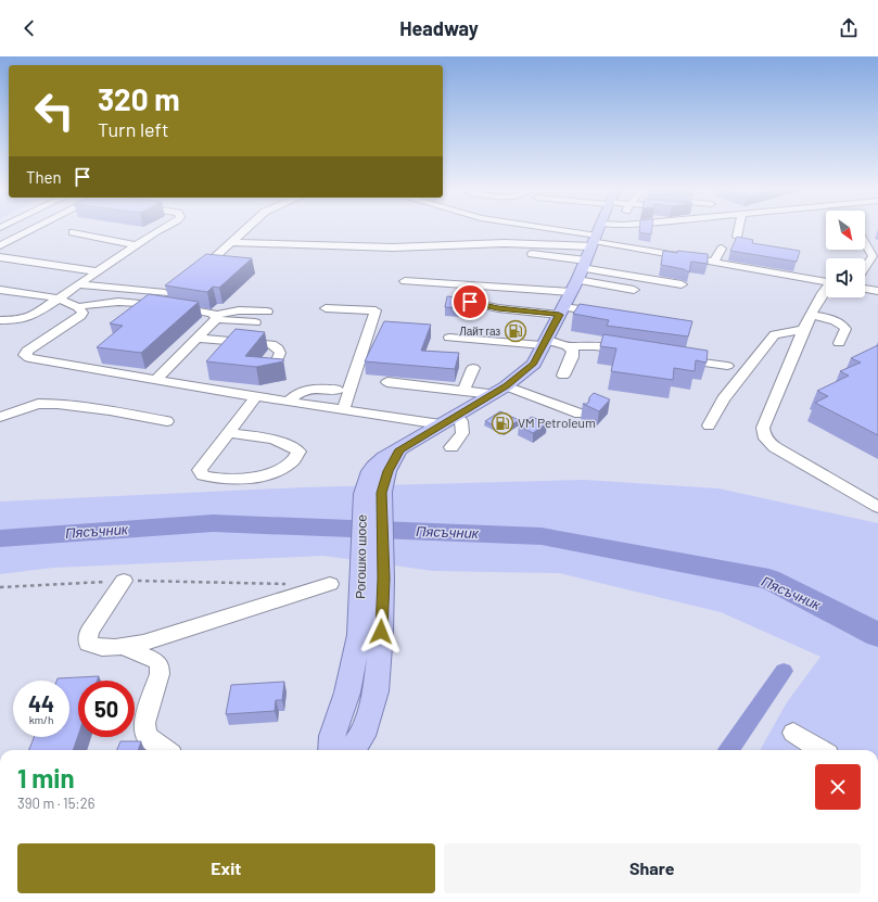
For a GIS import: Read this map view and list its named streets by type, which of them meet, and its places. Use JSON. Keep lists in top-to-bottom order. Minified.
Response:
{"streets":{"main road":["Рогошко шосе"]},"water":["Пясъчник"],"places":{"fuel station":["Лайт газ","VM Petroleum"]},"north":"bottom right","page":{"header":"Headway","turn":["320 m","Turn left"],"then":"Then","speed":"44 km/h","limit":"50","heading":["1 min","390 m · 15:26"],"buttons":["Exit","Share"]}}
